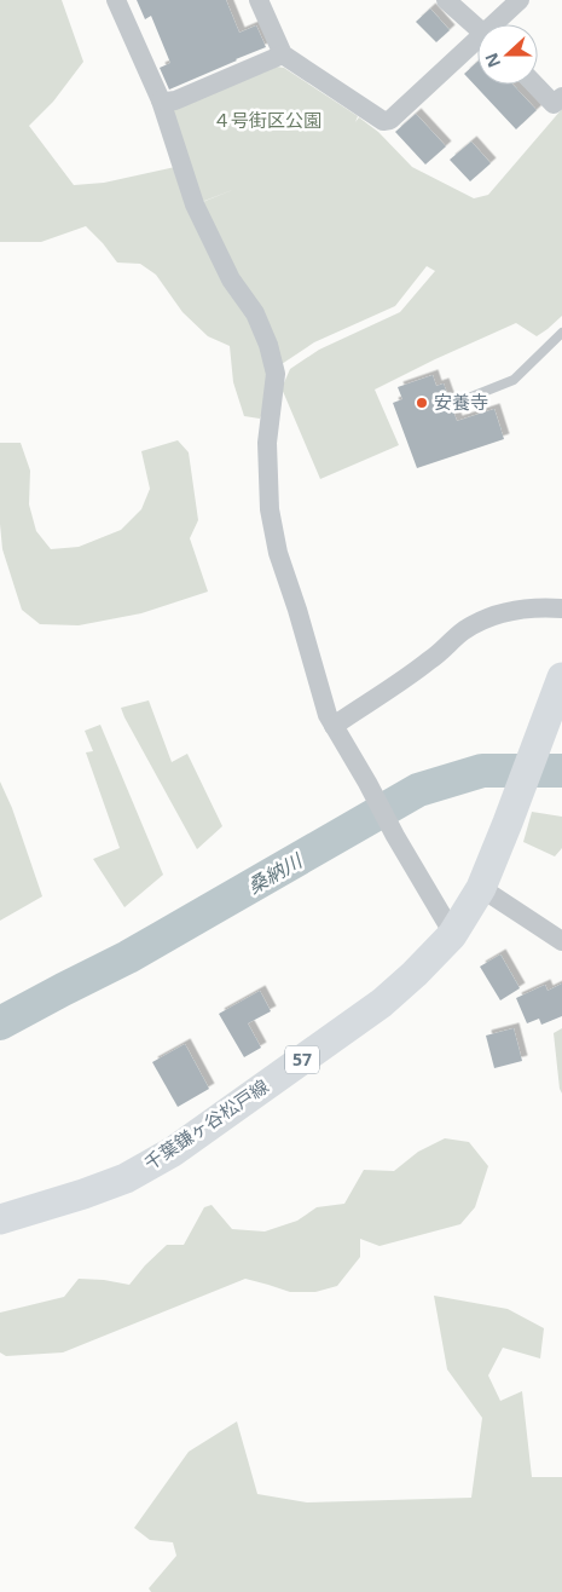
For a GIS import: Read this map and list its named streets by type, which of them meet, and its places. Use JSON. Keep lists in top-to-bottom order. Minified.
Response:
{"streets":{"main road":["57","千葉鎌ヶ谷松戸線"]},"water":["桑納川"],"parks":["４号街区公園"],"places":["安養寺"],"north":"left"}
